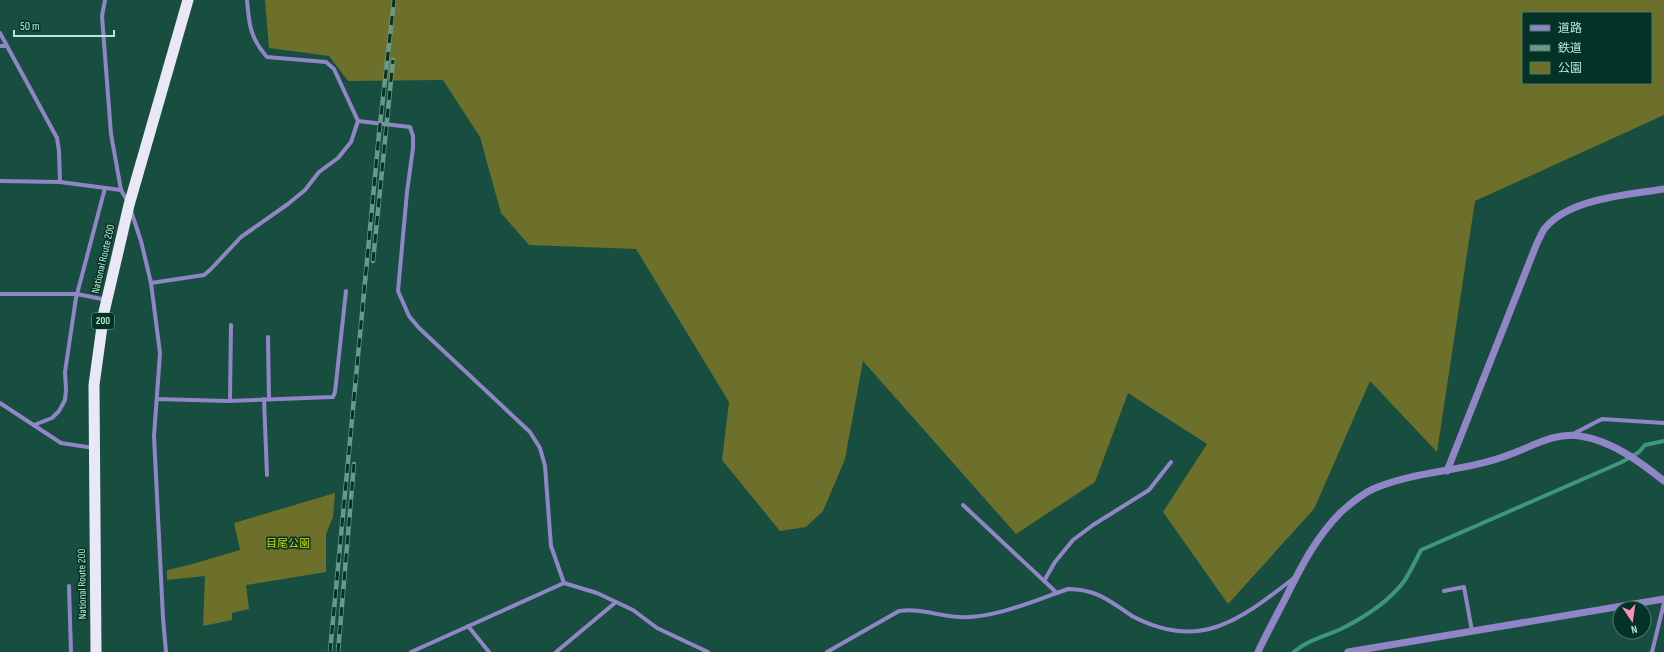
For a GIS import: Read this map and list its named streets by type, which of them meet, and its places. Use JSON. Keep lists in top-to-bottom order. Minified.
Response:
{"streets":{"highway":["National Route 200","200"]},"parks":["目尾公園"],"legend":["道路","鉄道","公園"],"scale_bar":"50 m","north":"bottom"}
